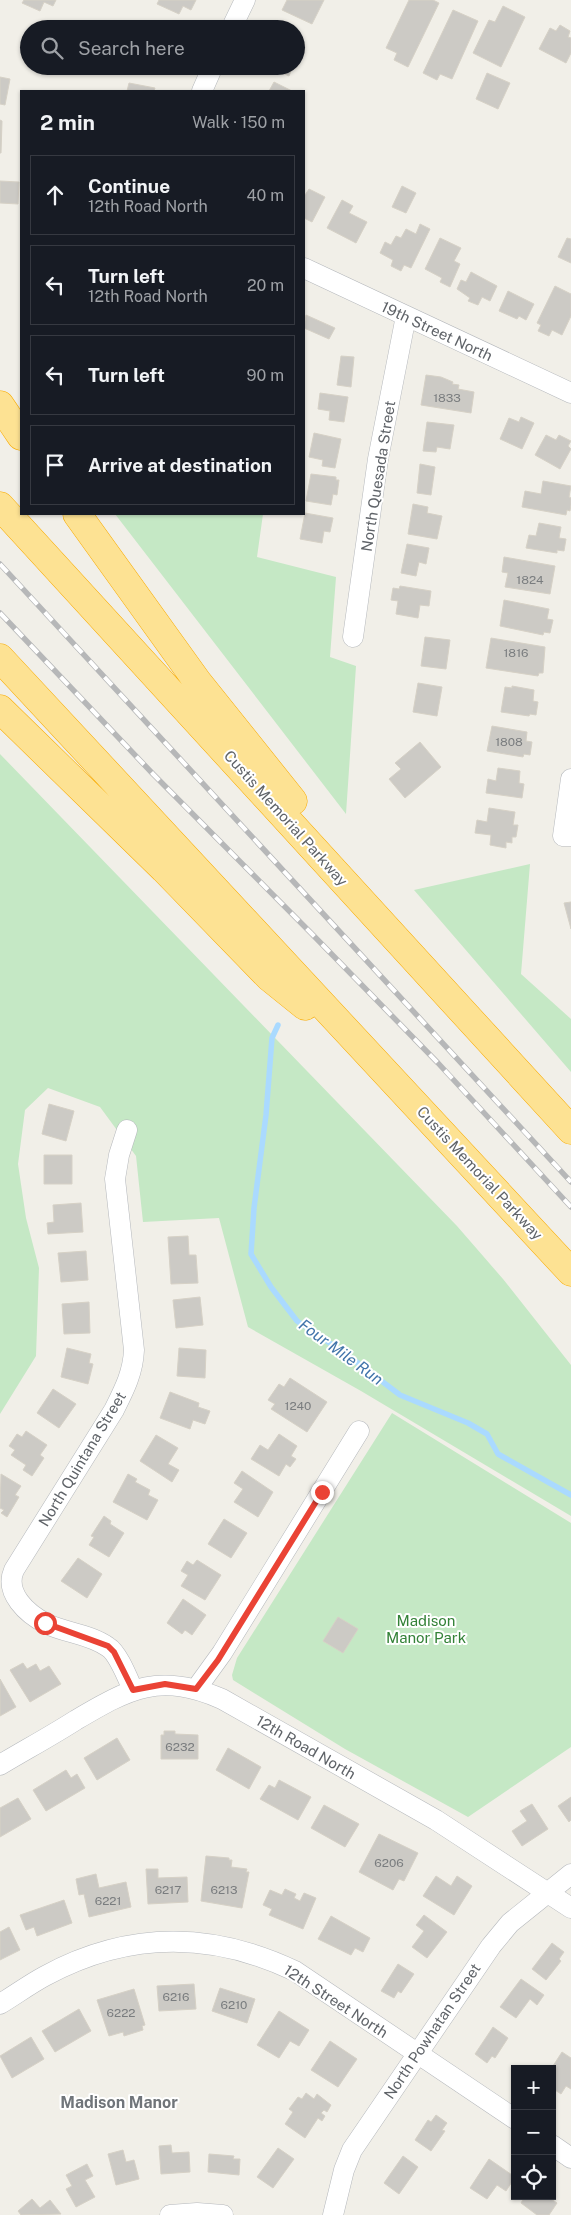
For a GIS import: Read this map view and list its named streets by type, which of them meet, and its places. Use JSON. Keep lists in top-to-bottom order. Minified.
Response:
{"streets":{"highway":["Custis Memorial Parkway"],"street":["19th Street North","North Quesada Street","North Quintana Street","12th Road North","12th Street North","North Powhatan Street"]},"crossings":[["19th Street North","North Quesada Street"],["North Quintana Street","12th Road North"],["12th Road North","North Powhatan Street"],["12th Street North","North Powhatan Street"]],"districts":["Madison Manor"],"water":["Four Mile Run"],"parks":["Madison Manor Park"],"house_numbers":["1833","1824","1816","1808","1240","6232","6206","6217","6213","6221","6216","6210","6222"],"page":{"search":"Search here","heading":["2 min","Walk · 150 m"],"list":[["Continue","12th Road North","40 m"],["Turn left","12th Road North","20 m"],["Turn left","90 m"],"Arrive at destination"],"map_buttons":["+","−"]}}
